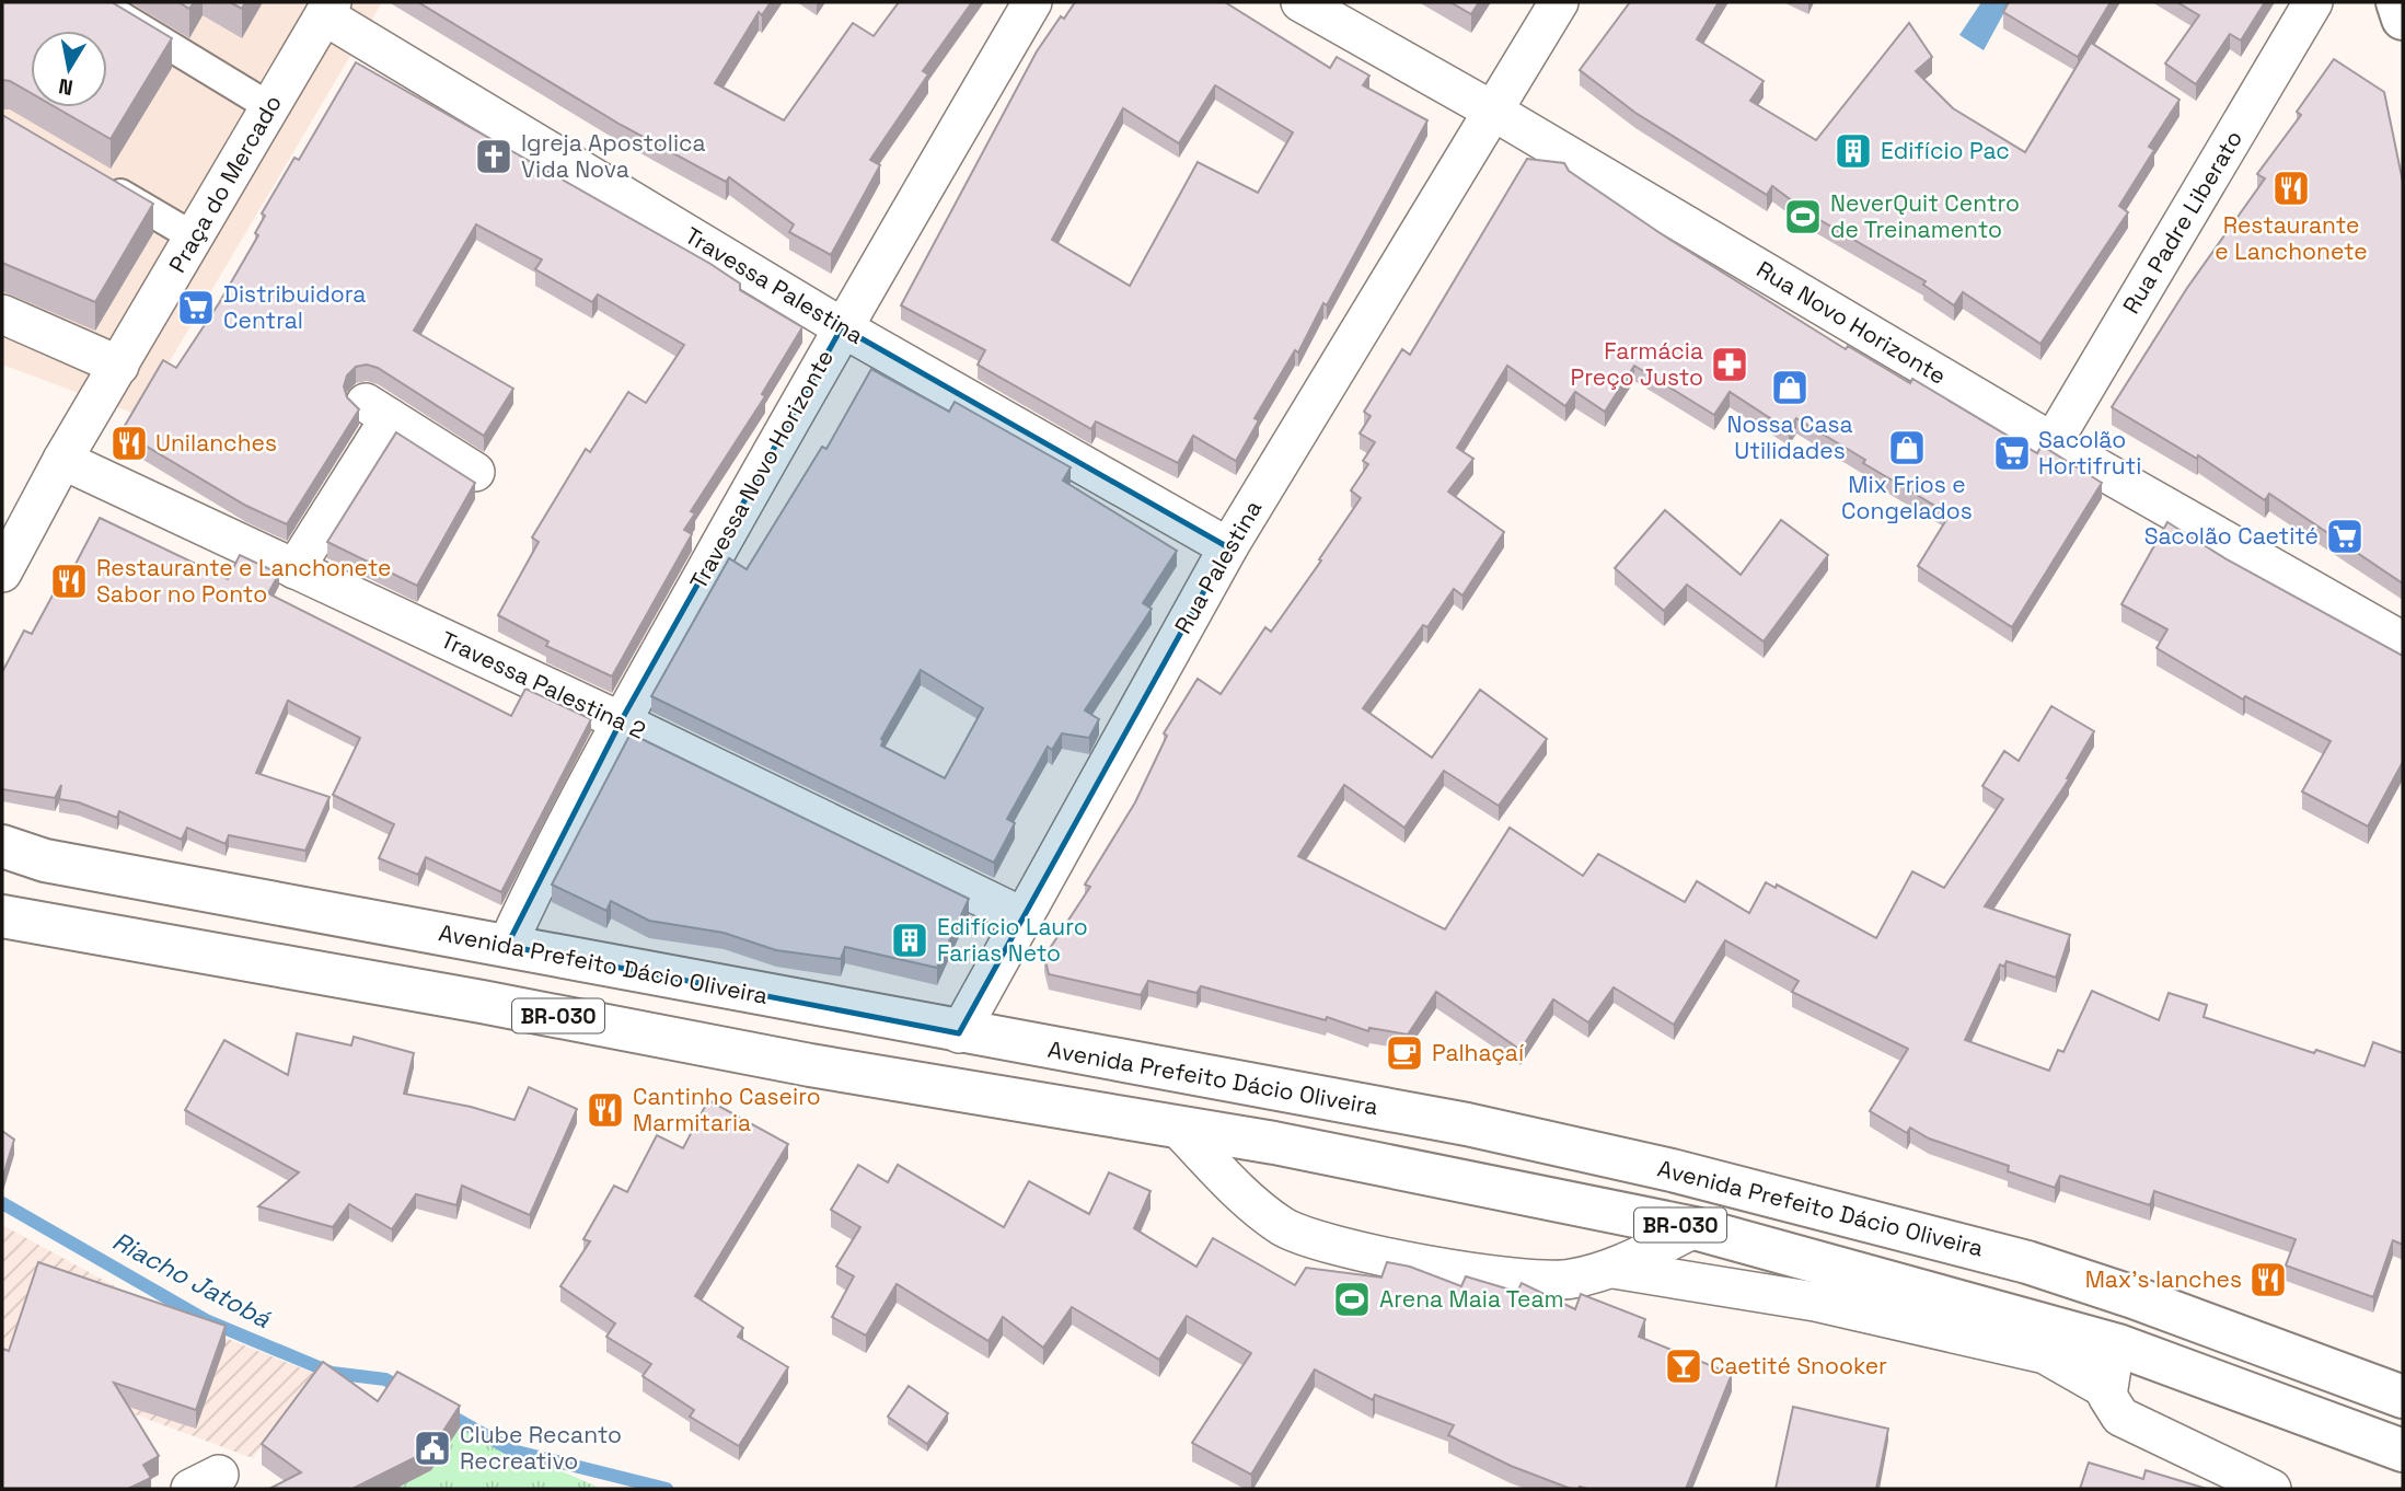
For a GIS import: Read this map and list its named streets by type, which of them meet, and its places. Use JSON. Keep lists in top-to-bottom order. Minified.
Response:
{"streets":{"main road":["Avenida Prefeito Dácio Oliveira","BR-030"],"street":["Praça do Mercado","Rua Padre Liberato","Travessa Palestina","Rua Novo Horizonte","Travessa Novo Horizonte","Rua Palestina","Travessa Palestina 2"]},"crossings":[["Praça do Mercado","Travessa Palestina"],["Praça do Mercado","Travessa Palestina 2"],["Rua Padre Liberato","Rua Novo Horizonte"],["Travessa Palestina","Travessa Novo Horizonte"],["Travessa Palestina","Rua Palestina"],["Rua Novo Horizonte","Rua Palestina"],["Travessa Novo Horizonte","Travessa Palestina 2"],["Travessa Novo Horizonte","Avenida Prefeito Dácio Oliveira"],["Rua Palestina","Travessa Palestina 2"],["Rua Palestina","Avenida Prefeito Dácio Oliveira"]],"water":["Riacho Jatobá"],"places":{"building":["Edifício Pac","Edifício Lauro Farias Neto"],"church":["Igreja Apostolica Vida Nova"],"restaurant":["Restaurante e Lanchonete","Unilanches","Restaurante e Lanchonete Sabor no Ponto","Cantinho Caseiro Marmitaria","Max's lanches"],"sports":["NeverQuit Centro de Treinamento","Arena Maia Team"],"supermarket":["Distribuidora Central","Sacolão Hortifruti","Sacolão Caetité"],"pharmacy":["Farmácia Preço Justo"],"shop":["Nossa Casa Utilidades","Mix Frios e Congelados"],"cafe":["Palhaçaí"],"bar":["Caetité Snooker"],"public building":["Clube Recanto Recreativo"]},"north":"bottom"}
